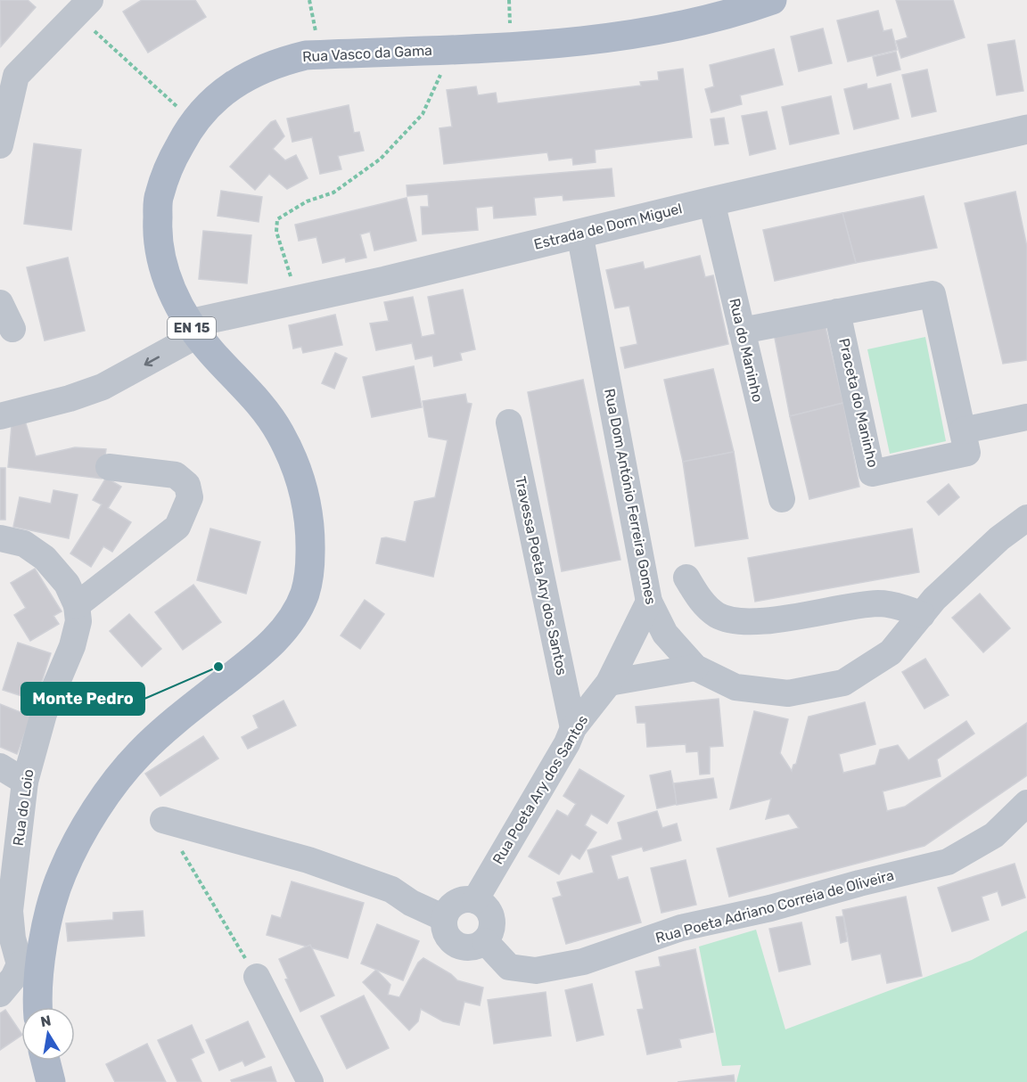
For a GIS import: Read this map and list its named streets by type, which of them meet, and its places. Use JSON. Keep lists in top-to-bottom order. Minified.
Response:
{"streets":{"main road":["Rua Vasco da Gama","EN 15"],"street":["Estrada de Dom Miguel","Rua do Maninho","Praceta do Maninho","Rua Dom António Ferreira Gomes","Travessa Poeta Ary dos Santos","Rua Poeta Ary dos Santos","Rua do Loio","Rua Poeta Adriano Correia de Oliveira"]},"crossings":[["Rua Vasco da Gama","Estrada de Dom Miguel"],["Rua Vasco da Gama","Rua do Loio"],["Estrada de Dom Miguel","Rua do Maninho"],["Estrada de Dom Miguel","Rua Dom António Ferreira Gomes"],["Rua do Maninho","Praceta do Maninho"],["Rua Dom António Ferreira Gomes","Rua Poeta Ary dos Santos"],["Travessa Poeta Ary dos Santos","Rua Poeta Ary dos Santos"],["Rua Poeta Ary dos Santos","Rua Poeta Adriano Correia de Oliveira"]],"places":["Monte Pedro"],"north":"top"}
